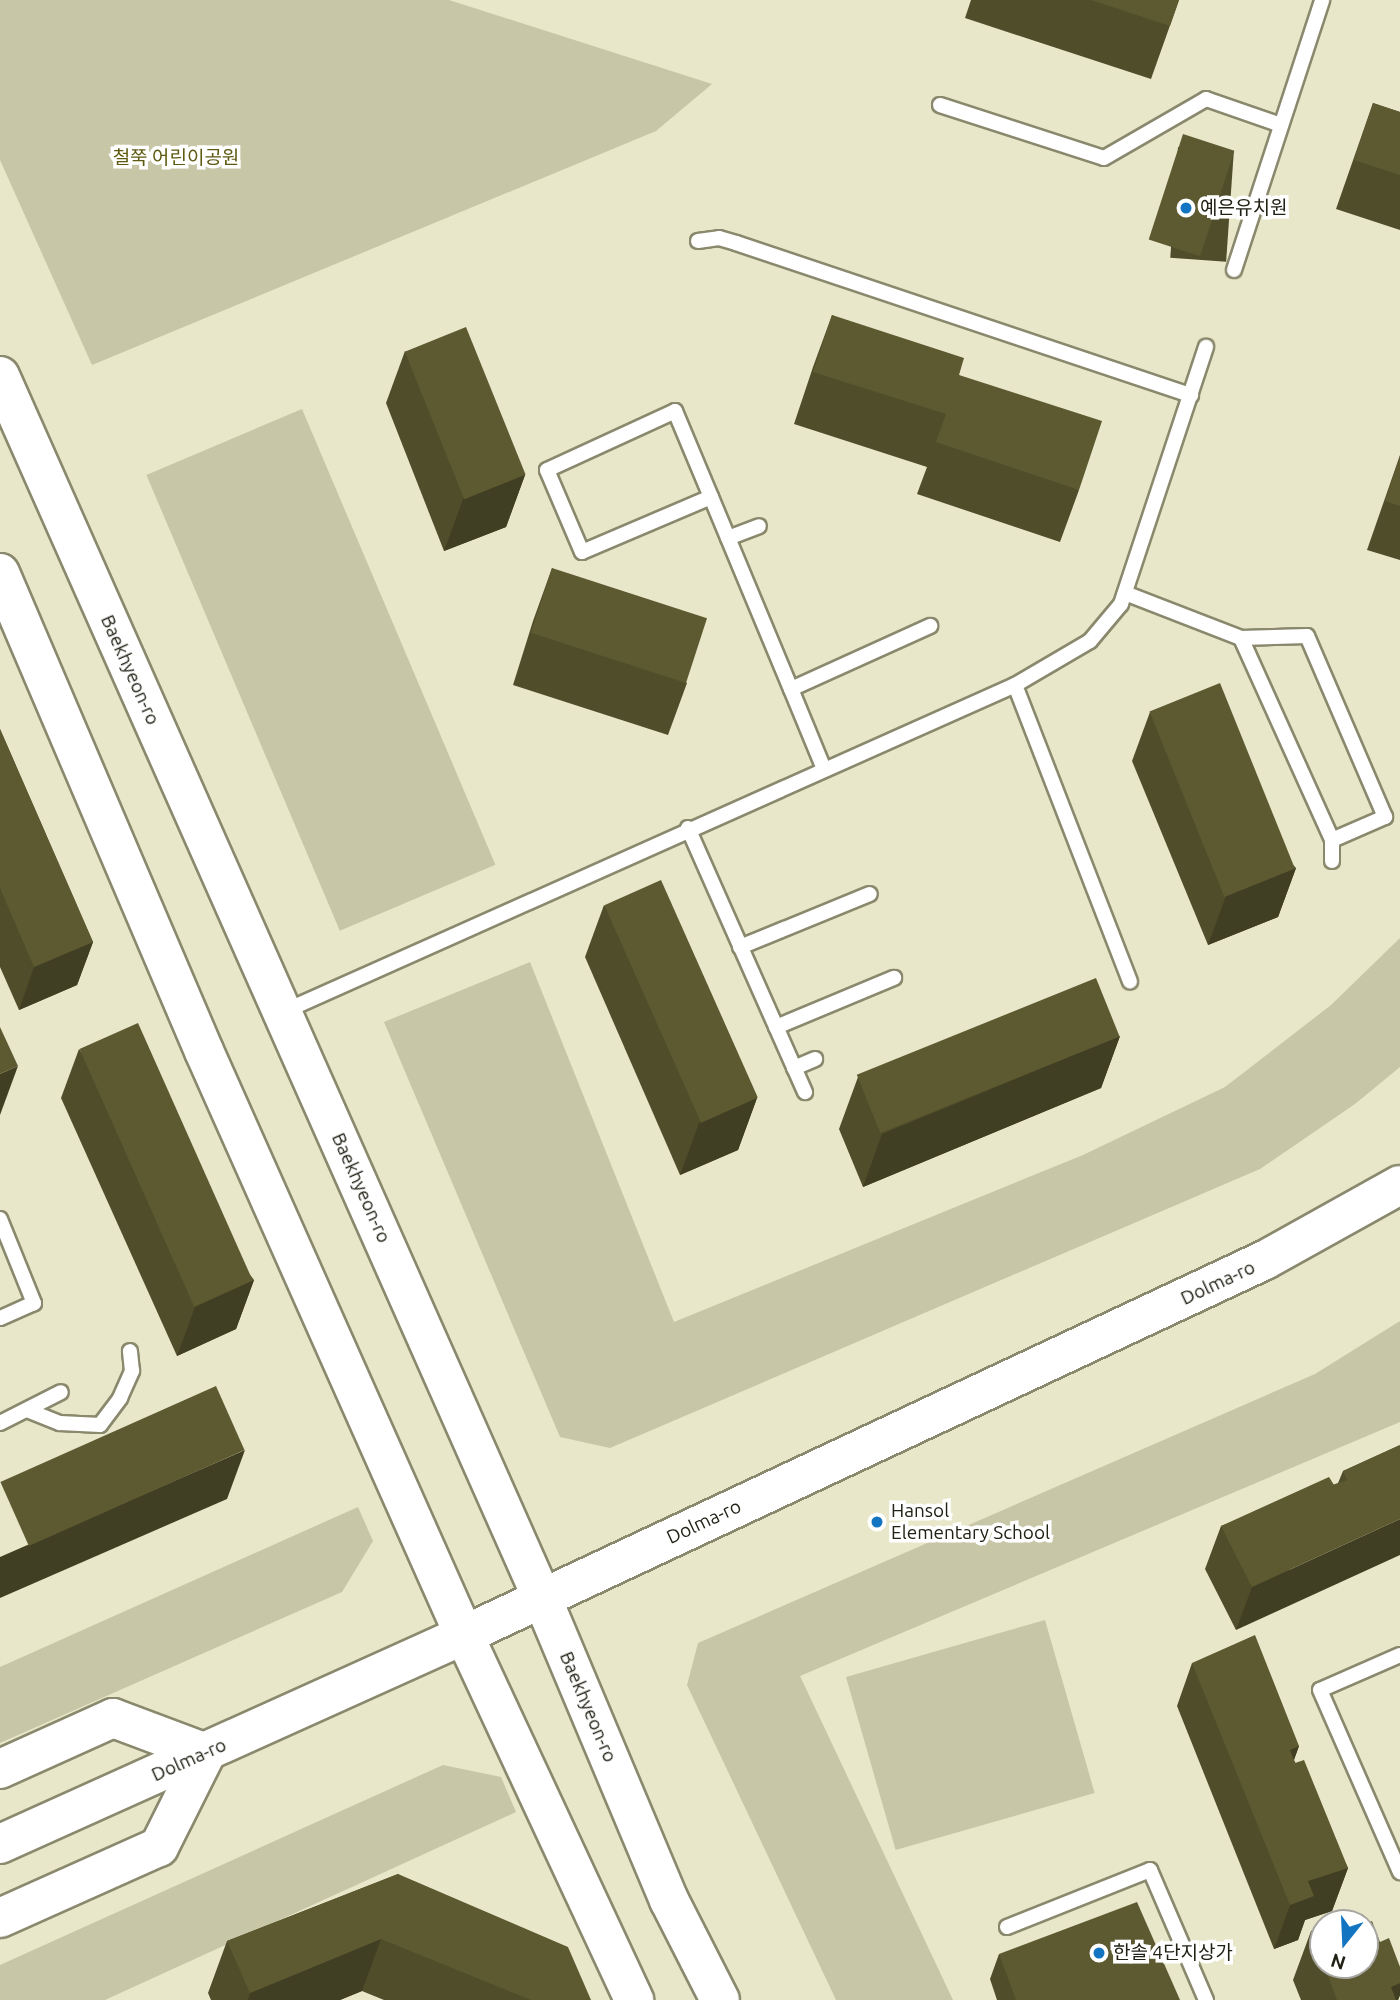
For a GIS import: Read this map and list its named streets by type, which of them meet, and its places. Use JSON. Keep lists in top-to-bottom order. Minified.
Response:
{"streets":{"main road":["Baekhyeon-ro","Dolma-ro"]},"crossings":[["Baekhyeon-ro","Dolma-ro"]],"parks":["철쭉 어린이공원"],"places":["예은유치원","Hansol Elementary School","한솔 4단지상가"],"north":"bottom"}
